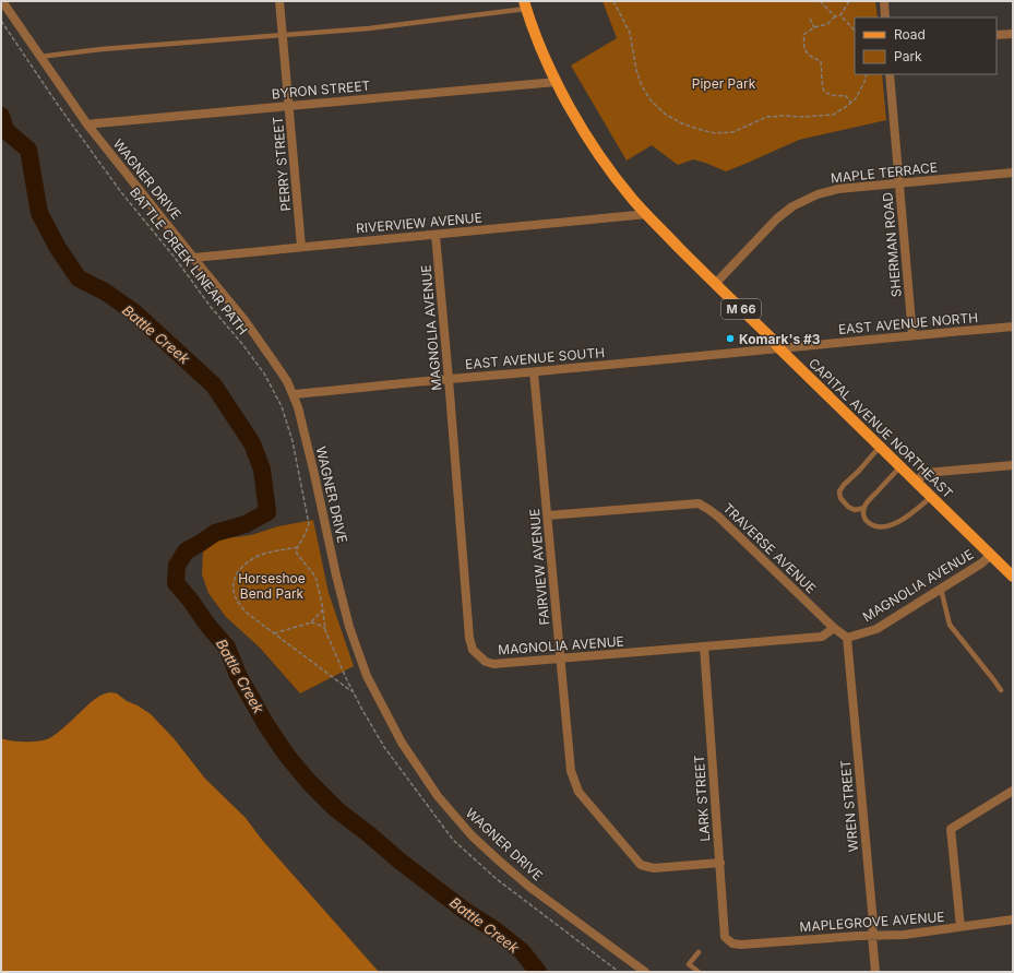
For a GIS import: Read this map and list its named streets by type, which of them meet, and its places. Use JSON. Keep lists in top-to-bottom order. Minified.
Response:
{"streets":{"main road":["M 66","CAPITAL AVENUE NORTHEAST"],"street":["BYRON STREET","PERRY STREET","MAPLE TERRACE","WAGNER DRIVE","RIVERVIEW AVENUE","SHERMAN ROAD","EAST AVENUE NORTH","MAGNOLIA AVENUE","EAST AVENUE SOUTH","TRAVERSE AVENUE","FAIRVIEW AVENUE","LARK STREET","WREN STREET","MAPLEGROVE AVENUE"],"path":["BATTLE CREEK LINEAR PATH"]},"crossings":[["BYRON STREET","PERRY STREET"],["BYRON STREET","WAGNER DRIVE"],["BYRON STREET","CAPITAL AVENUE NORTHEAST"],["PERRY STREET","RIVERVIEW AVENUE"],["MAPLE TERRACE","SHERMAN ROAD"],["MAPLE TERRACE","CAPITAL AVENUE NORTHEAST"],["WAGNER DRIVE","RIVERVIEW AVENUE"],["WAGNER DRIVE","EAST AVENUE SOUTH"],["RIVERVIEW AVENUE","MAGNOLIA AVENUE"],["RIVERVIEW AVENUE","CAPITAL AVENUE NORTHEAST"],["SHERMAN ROAD","EAST AVENUE NORTH"],["EAST AVENUE NORTH","EAST AVENUE SOUTH"],["EAST AVENUE NORTH","CAPITAL AVENUE NORTHEAST"],["MAGNOLIA AVENUE","EAST AVENUE SOUTH"],["MAGNOLIA AVENUE","CAPITAL AVENUE NORTHEAST"],["MAGNOLIA AVENUE","TRAVERSE AVENUE"],["MAGNOLIA AVENUE","FAIRVIEW AVENUE"],["MAGNOLIA AVENUE","LARK STREET"],["MAGNOLIA AVENUE","WREN STREET"],["EAST AVENUE SOUTH","CAPITAL AVENUE NORTHEAST"],["EAST AVENUE SOUTH","FAIRVIEW AVENUE"],["TRAVERSE AVENUE","FAIRVIEW AVENUE"],["FAIRVIEW AVENUE","LARK STREET"],["LARK STREET","MAPLEGROVE AVENUE"],["WREN STREET","MAPLEGROVE AVENUE"]],"water":["Battle Creek"],"parks":["Piper Park","Horseshoe Bend Park"],"places":["Komark's #3"],"legend":["Road","Park"]}
